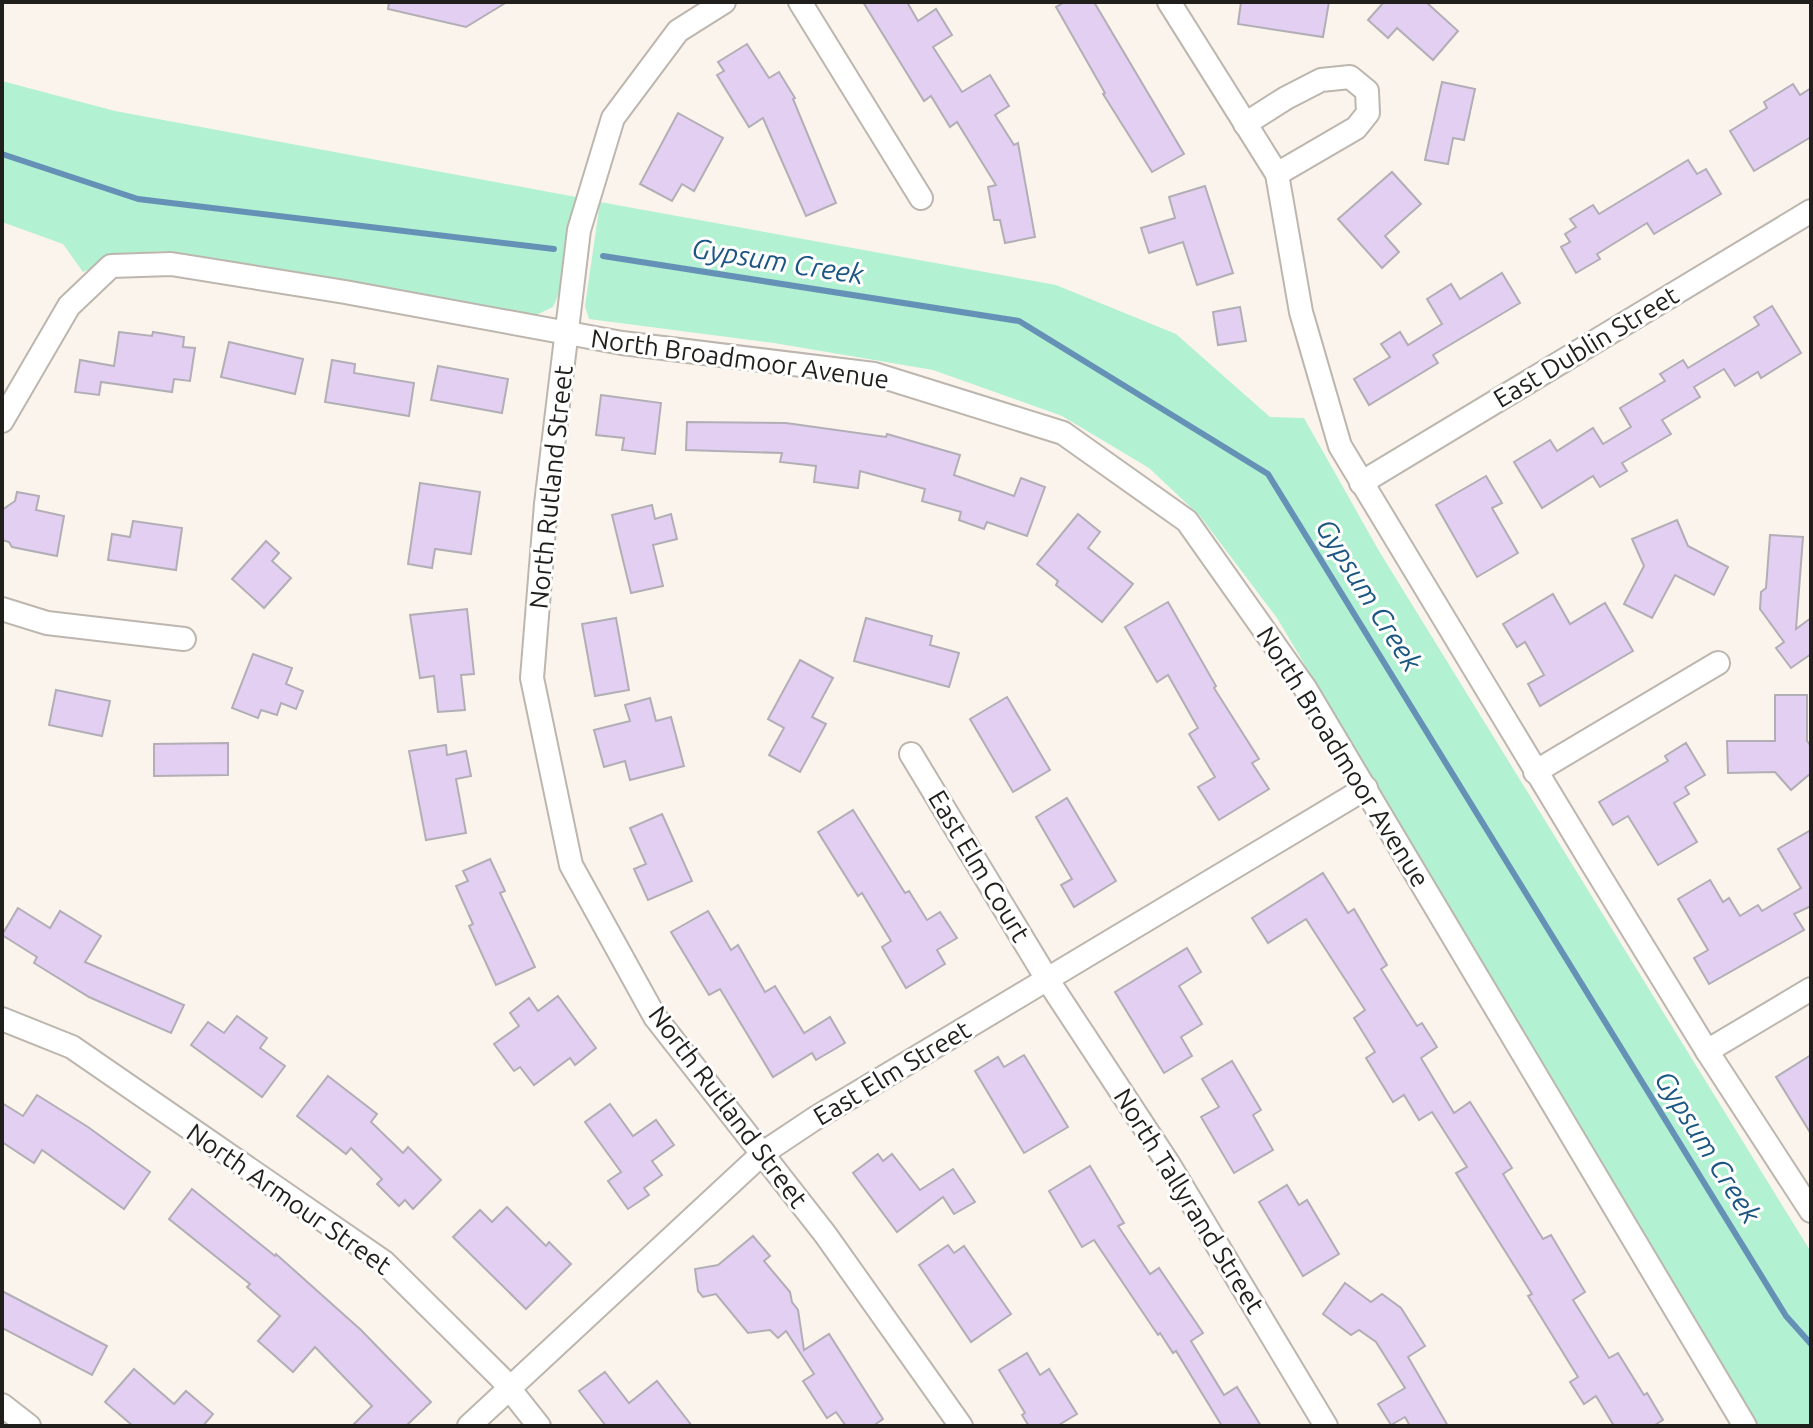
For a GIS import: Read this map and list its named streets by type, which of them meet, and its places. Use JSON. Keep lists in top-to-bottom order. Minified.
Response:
{"streets":{"street":["East Dublin Street","North Broadmoor Avenue","North Rutland Street","East Elm Court","East Elm Street","North Armour Street","North Tallyrand Street"]},"crossings":[["North Broadmoor Avenue","North Rutland Street"],["North Broadmoor Avenue","East Elm Street"],["North Rutland Street","East Elm Street"],["East Elm Court","East Elm Street"],["East Elm Court","North Tallyrand Street"],["East Elm Street","North Armour Street"],["East Elm Street","North Tallyrand Street"]],"water":["Gypsum Creek"]}
